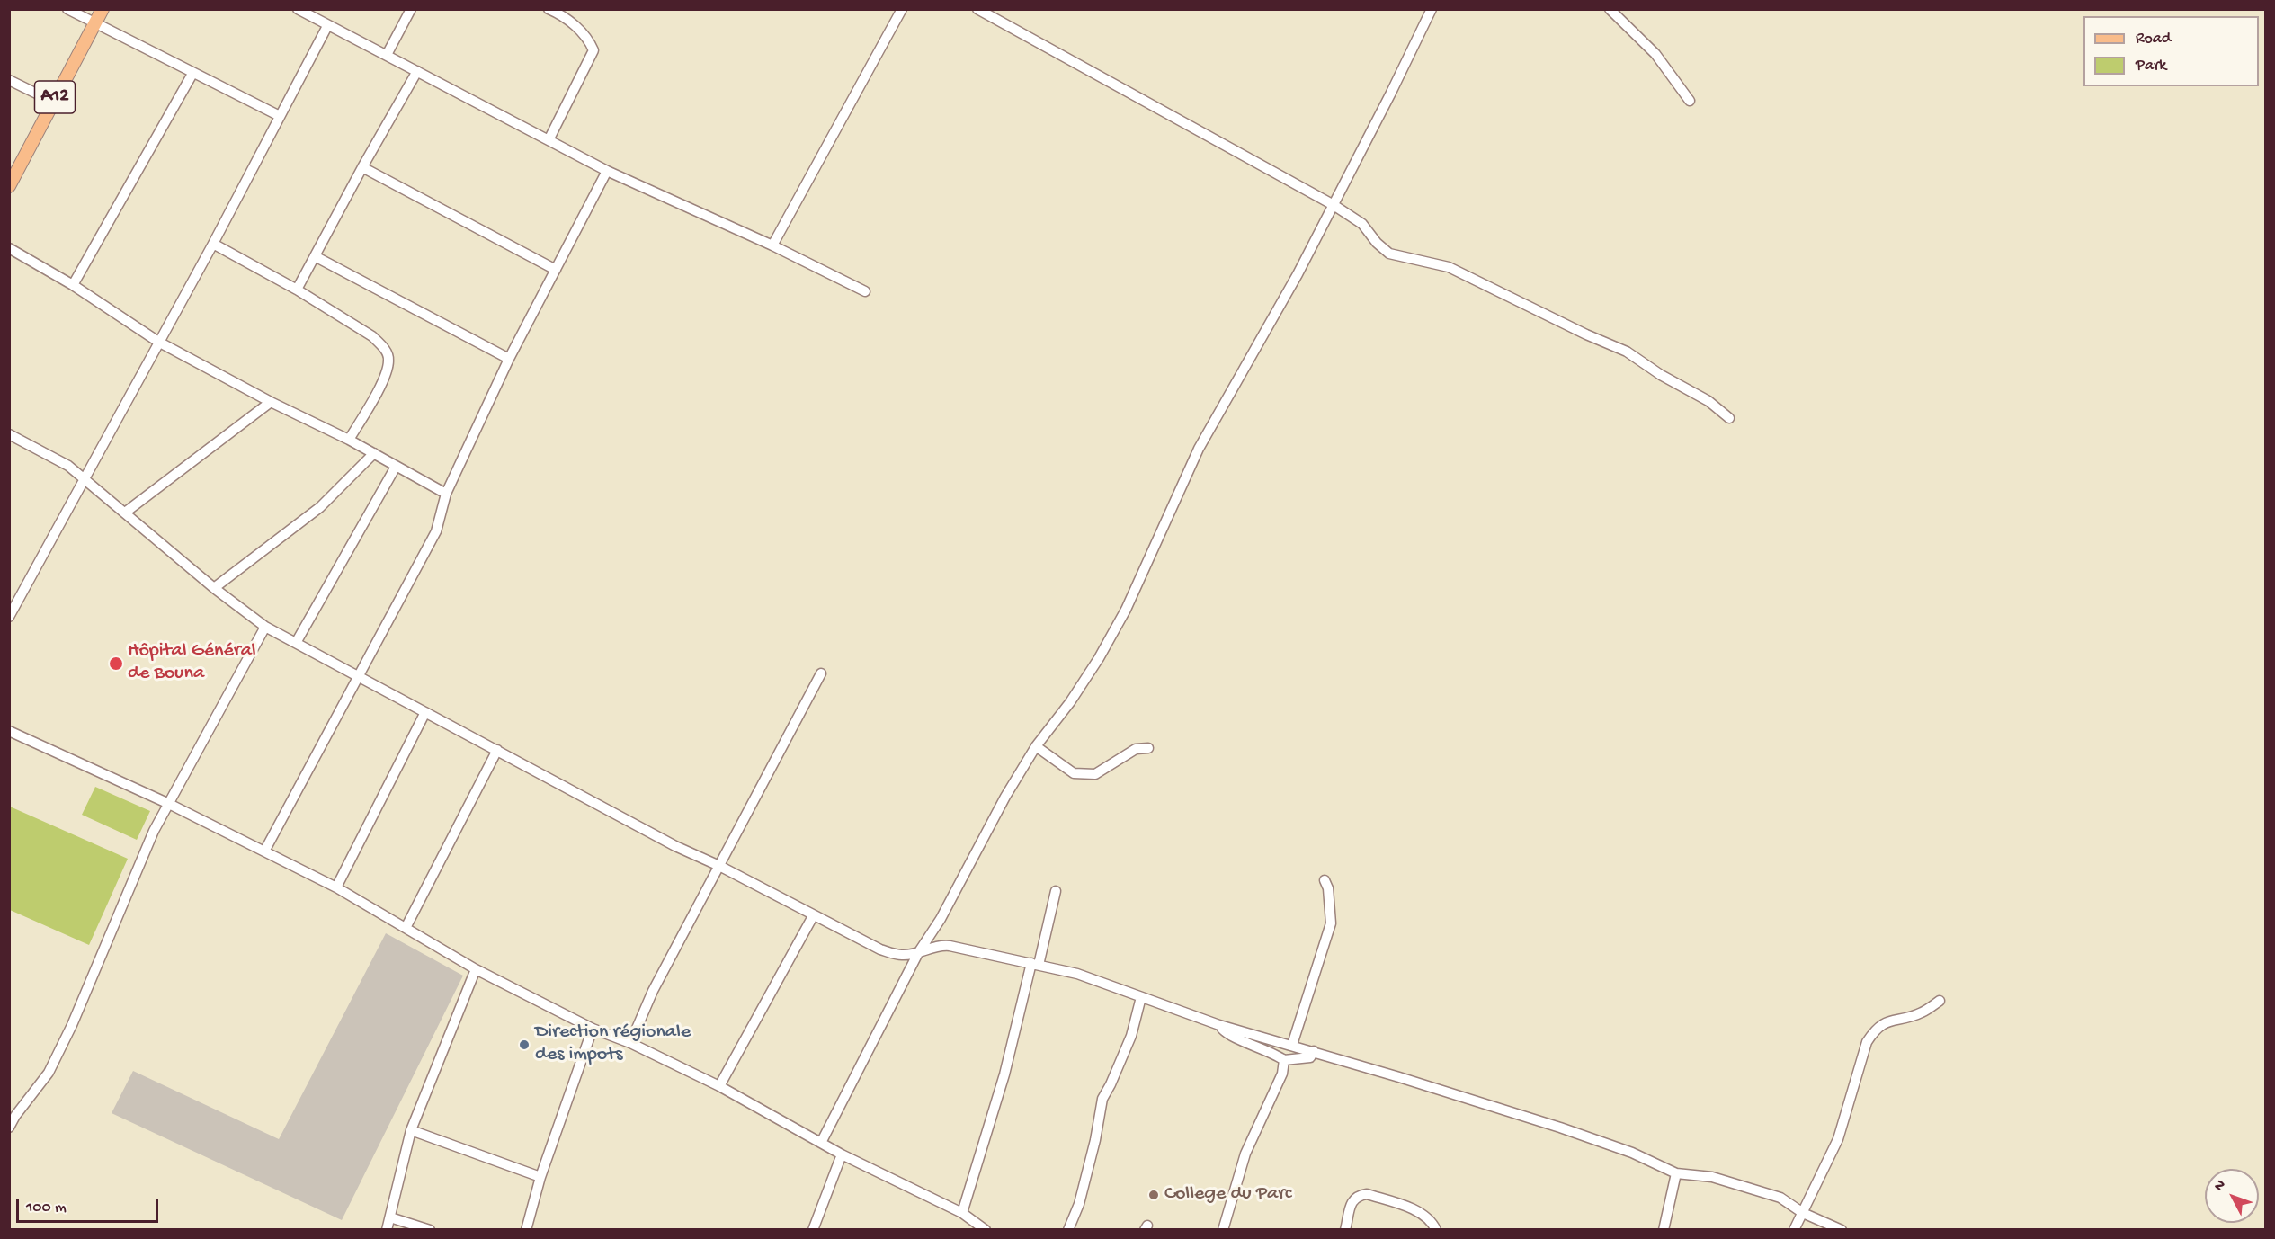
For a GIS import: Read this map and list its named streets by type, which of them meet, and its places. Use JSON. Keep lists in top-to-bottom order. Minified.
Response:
{"streets":{"main road":["A12"]},"places":["Hôpital Général de Bouna","Direction régionale des impots","College du Parc"],"legend":["Road","Park"],"scale_bar":"100 m","north":"top left"}
